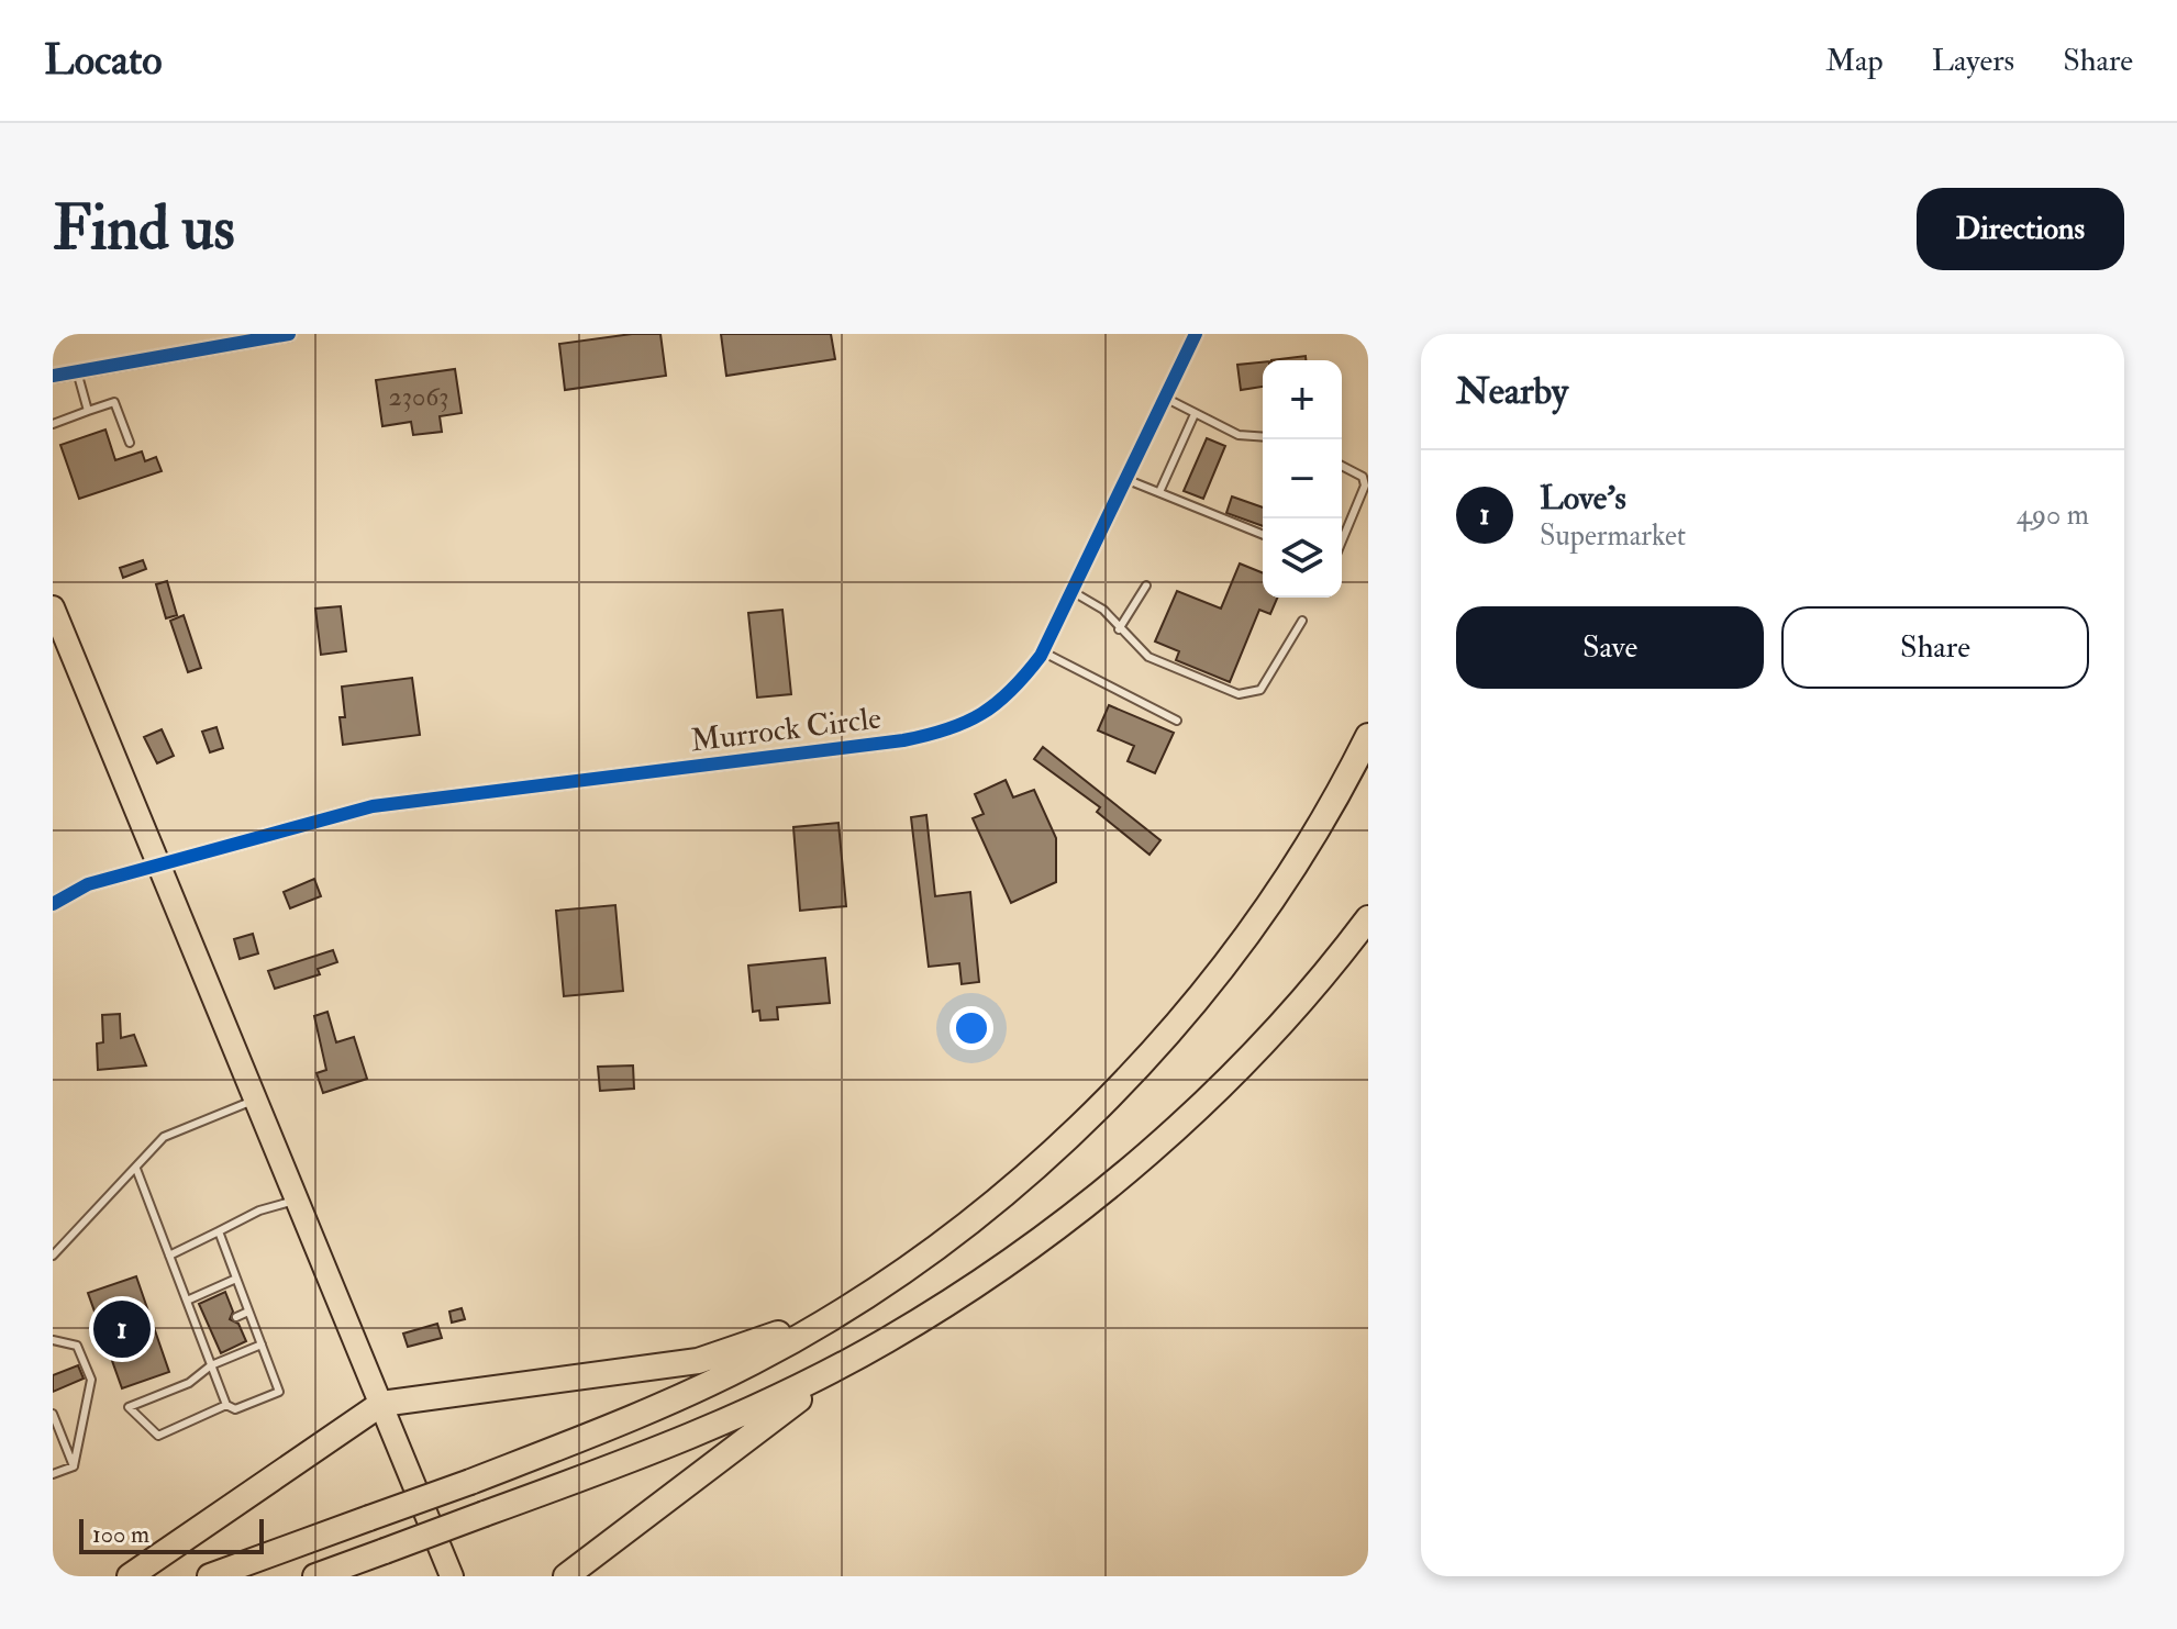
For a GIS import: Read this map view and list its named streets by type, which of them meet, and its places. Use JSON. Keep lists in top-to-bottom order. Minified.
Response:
{"streets":{"street":["Murrock Circle"]},"house_numbers":["23063"],"scale_bar":"100 m","page":{"header":"Locato","nav":["Map","Layers","Share"],"buttons":["Directions",["Save","Share"]],"title":"Find us","heading":"Nearby","map_buttons":["+","−"],"list":[{"mark":"1","name":"Love's","note":"Supermarket","value":"490 m"}],"pins":"1","scale":"100 m"}}
